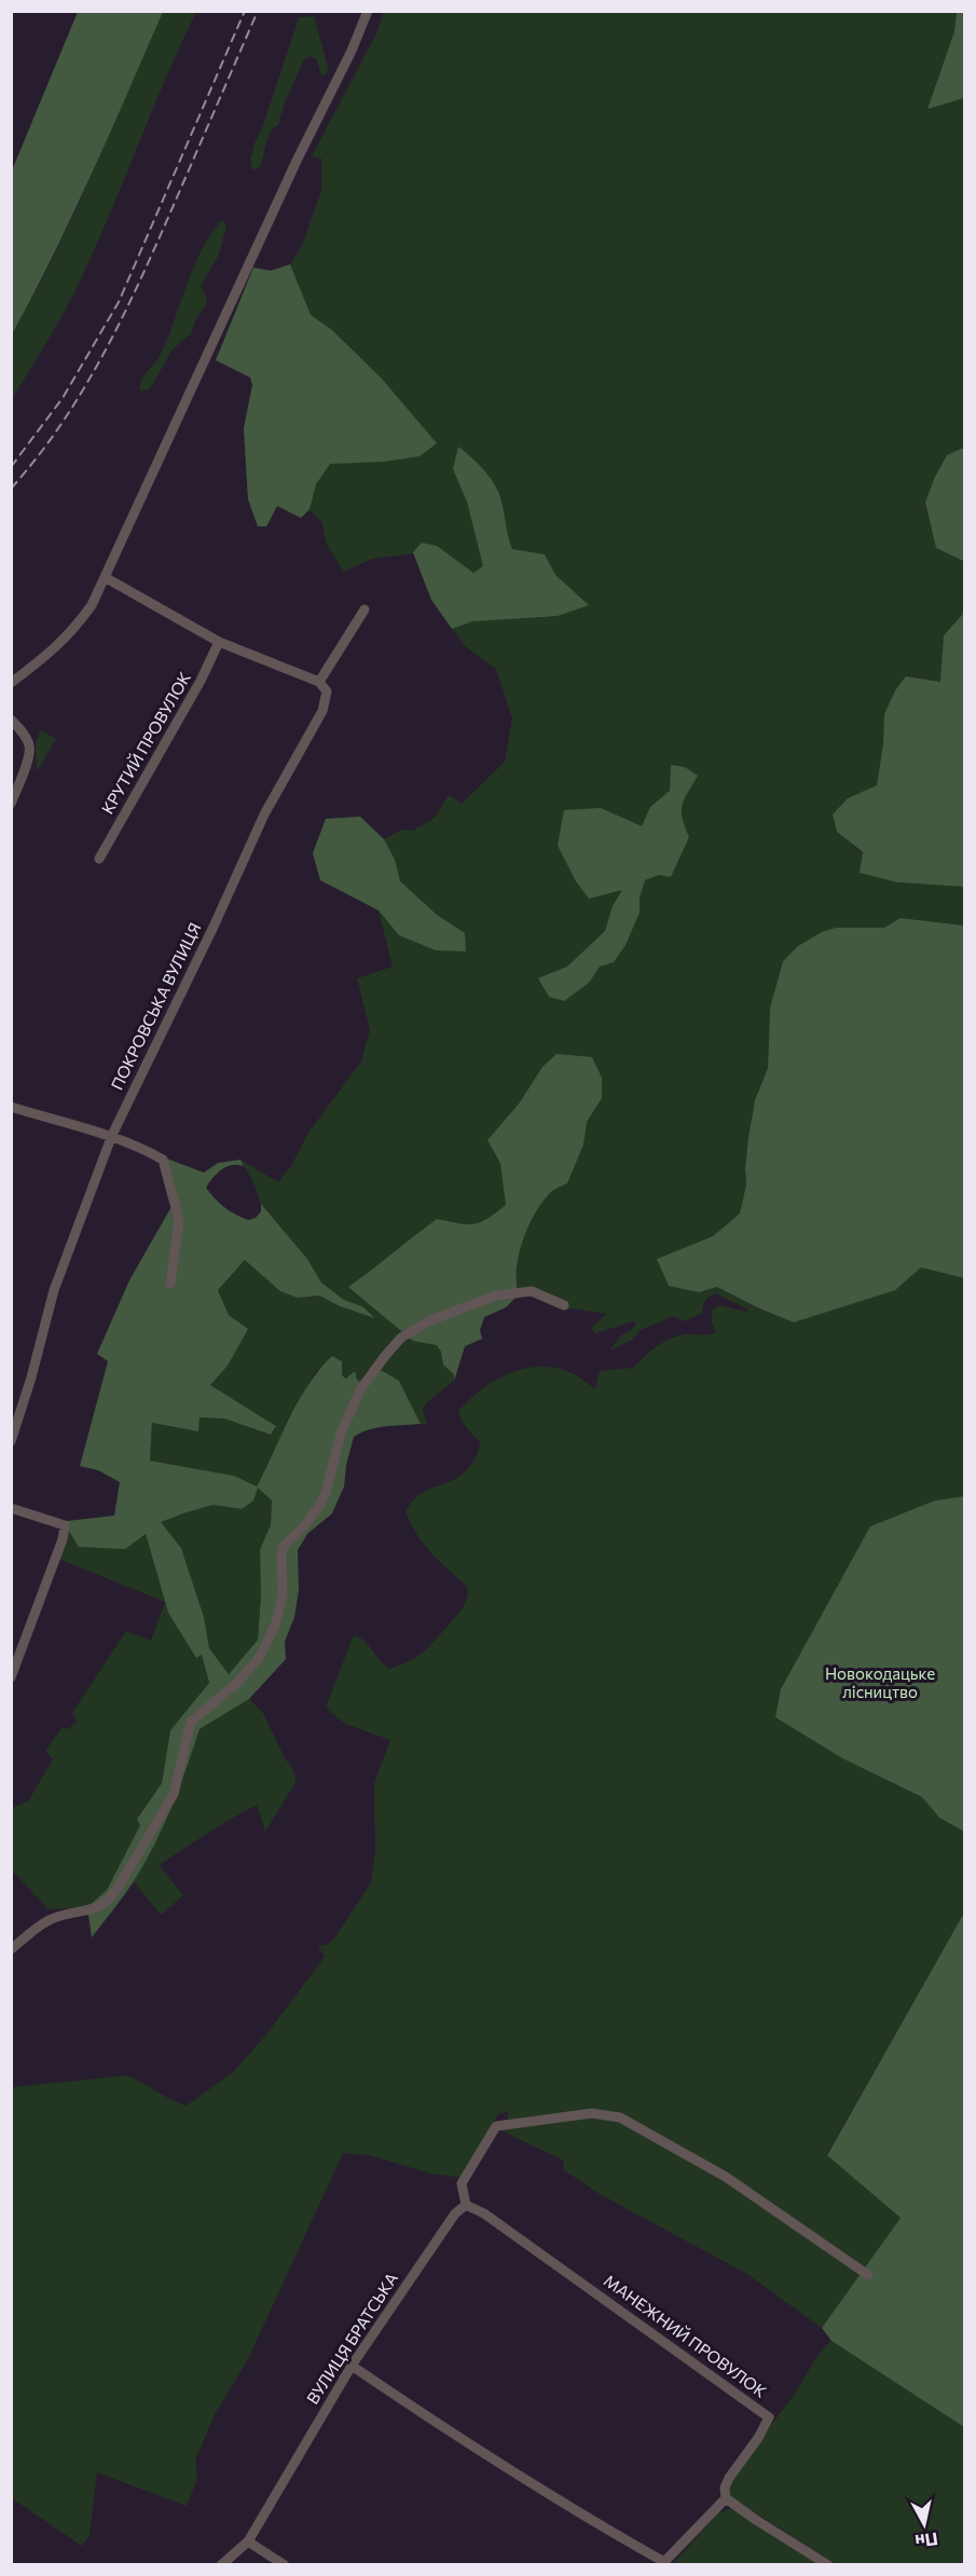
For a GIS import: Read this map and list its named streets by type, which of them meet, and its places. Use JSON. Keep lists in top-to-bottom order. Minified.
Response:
{"streets":{"street":["КРУТИЙ ПРОВУЛОК","ПОКРОВСЬКА ВУЛИЦЯ","МАНЕЖНИЙ ПРОВУЛОК","ВУЛИЦЯ БРАТСЬКА"]},"crossings":[["МАНЕЖНИЙ ПРОВУЛОК","ВУЛИЦЯ БРАТСЬКА"]],"parks":["Новокодацьке лісництво"],"north":"bottom"}
